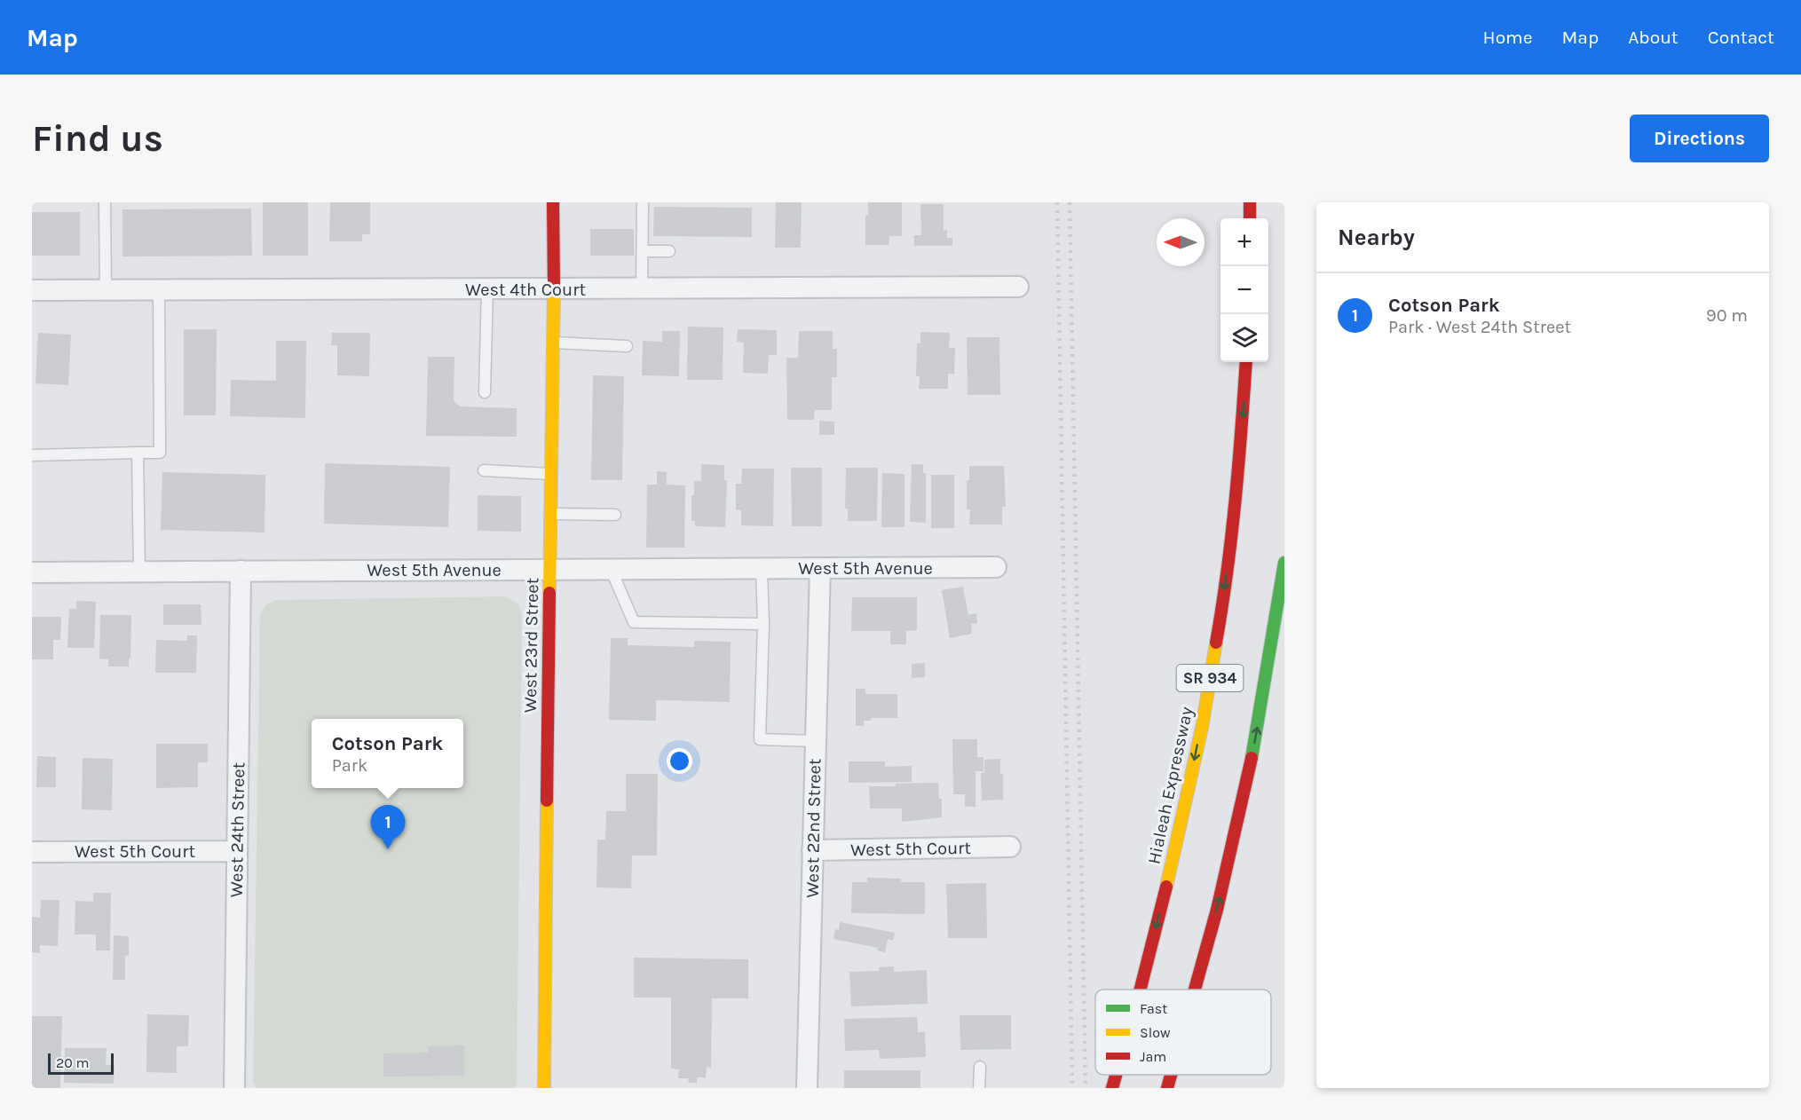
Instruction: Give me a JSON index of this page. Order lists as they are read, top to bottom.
{
  "streets": {
    "main road": ["West 23rd Street", "SR 934", "Hialeah Expressway"],
    "street": [
      "West 4th Court",
      "West 5th Avenue",
      "West 22nd Street",
      "West 24th Street",
      "West 5th Court"
    ]
  },
  "crossings": [
    ["West 4th Court", "West 23rd Street"],
    ["West 5th Avenue", "West 23rd Street"],
    ["West 5th Avenue", "West 22nd Street"],
    ["West 5th Avenue", "West 24th Street"],
    ["West 22nd Street", "West 5th Court"],
    ["West 24th Street", "West 5th Court"]
  ],
  "legend": ["Fast", "Slow", "Jam"],
  "scale_bar": "20 m",
  "north": "left",
  "page": {
    "header": "Map",
    "nav": [
      "Home",
      "Map",
      "About",
      "Contact"
    ],
    "buttons": "Directions",
    "title": "Find us",
    "heading": "Nearby",
    "map_buttons": ["+", "−"],
    "list": [
      {
        "mark": "1",
        "name": "Cotson Park",
        "note": "Park · West 24th Street",
        "value": "90 m"
      }
    ],
    "popup": ["Cotson Park", "Park"],
    "pins": "1",
    "scale": "20 m"
  }
}
